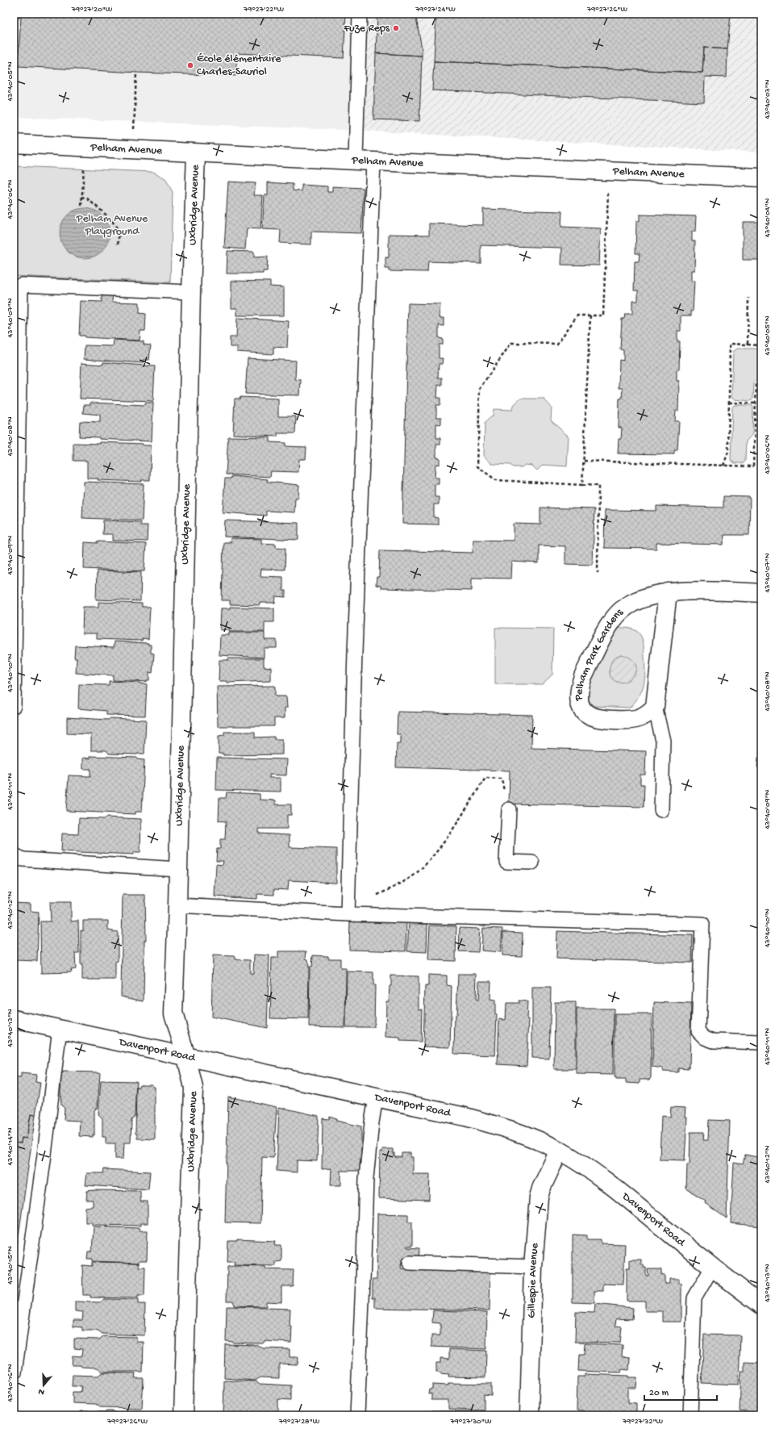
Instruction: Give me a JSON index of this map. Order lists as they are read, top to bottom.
{
  "streets": {
    "street": [
      "Pelham Avenue",
      "Uxbridge Avenue",
      "Pelham Park Gardens",
      "Davenport Road",
      "Gillespie Avenue"
    ]
  },
  "crossings": [
    ["Pelham Avenue", "Uxbridge Avenue"],
    ["Uxbridge Avenue", "Davenport Road"],
    ["Davenport Road", "Gillespie Avenue"]
  ],
  "parks": ["Pelham Avenue Playground"],
  "places": ["Fuze Reps", "École élémentaire Charles-Sauriol"],
  "scale_bar": "20 m",
  "north": "bottom",
  "coordinates": [
    "79°27'20\"W",
    "79°27'22\"W",
    "79°27'24\"W",
    "79°27'26\"W",
    "43°40'05\"N",
    "43°40'03\"N",
    "43°40'06\"N",
    "43°40'04\"N",
    "43°40'07\"N",
    "43°40'08\"N",
    "43°40'09\"N",
    "43°40'10\"N",
    "43°40'11\"N",
    "43°40'12\"N",
    "43°40'13\"N",
    "43°40'14\"N",
    "43°40'15\"N",
    "43°40'16\"N",
    "79°27'28\"W",
    "79°27'30\"W",
    "79°27'32\"W"
  ]
}
